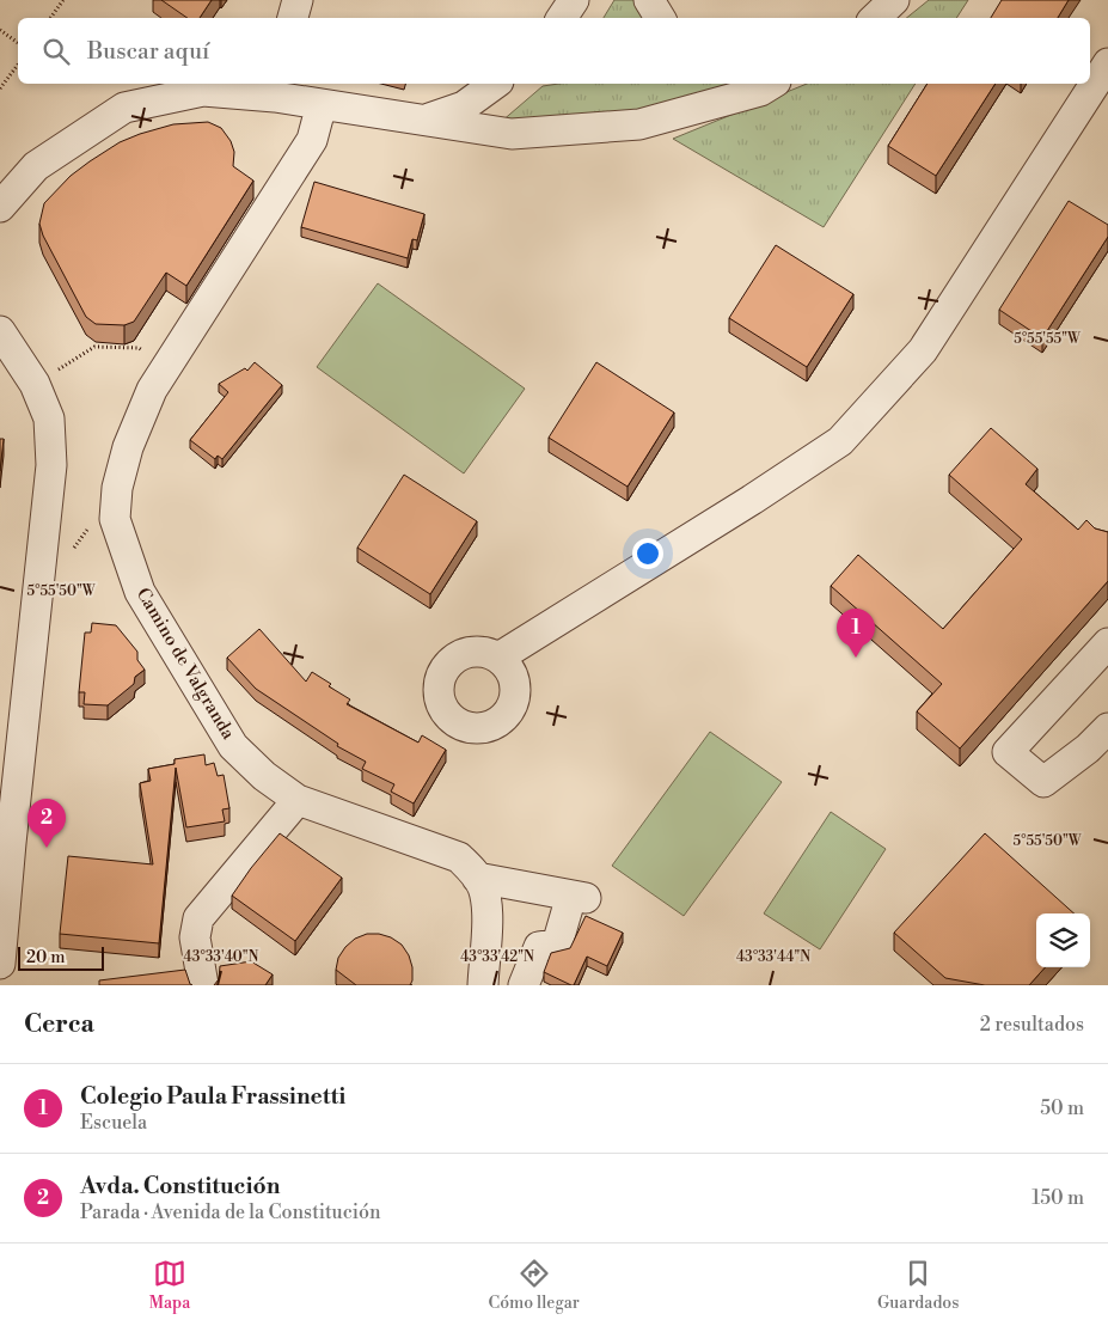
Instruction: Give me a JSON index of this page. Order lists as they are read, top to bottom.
{
  "streets": {
    "street": ["Camino de Valgranda"]
  },
  "scale_bar": "20 m",
  "page": {
    "search": "Buscar aquí",
    "pins": ["1", "2"],
    "scale": "20 m",
    "heading": ["Cerca", "2 resultados"],
    "list": [
      {
        "mark": "1",
        "name": "Colegio Paula Frassinetti",
        "note": "Escuela",
        "value": "50 m"
      },
      {
        "mark": "2",
        "name": "Avda. Constitución",
        "note": "Parada · Avenida de la Constitución",
        "value": "150 m"
      }
    ],
    "nav": ["Mapa", "Cómo llegar", "Guardados"]
  },
  "coordinates": [
    "5°55'55\"W",
    "5°55'50\"W",
    "43°33'40\"N",
    "43°33'42\"N",
    "43°33'44\"N"
  ]
}
